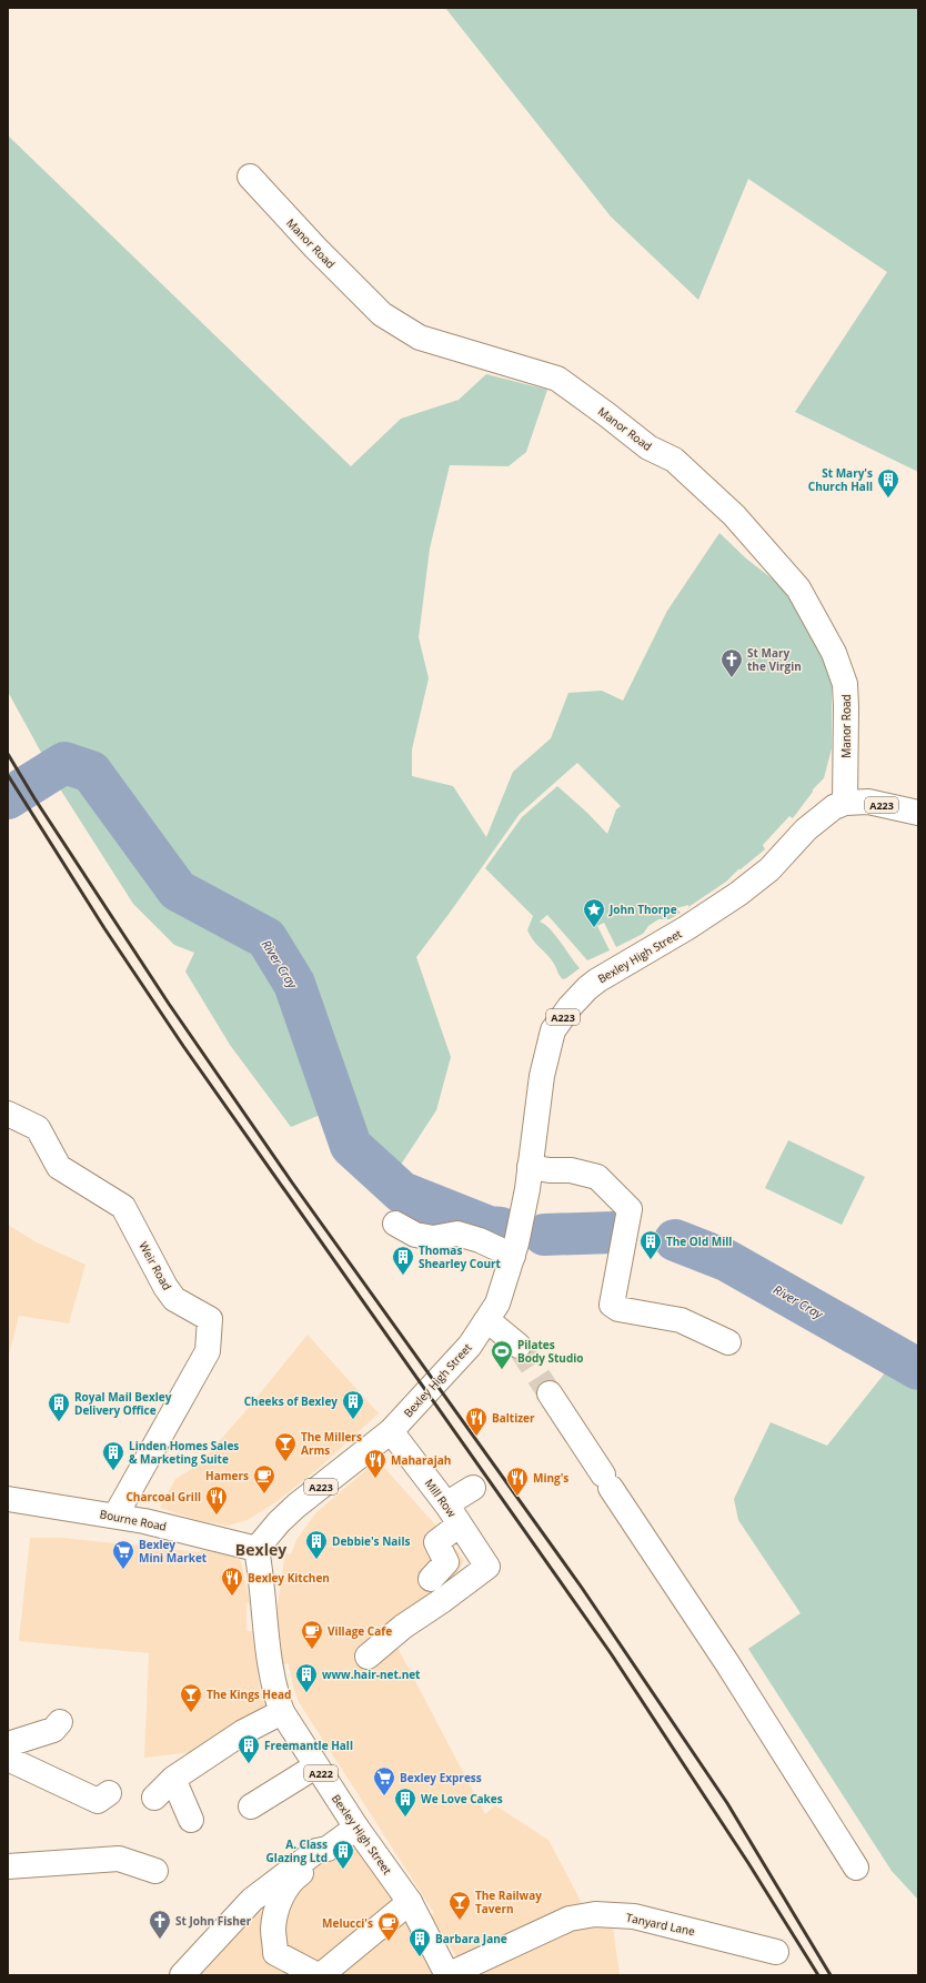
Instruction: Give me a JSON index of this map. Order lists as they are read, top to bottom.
{
  "streets": {
    "main road": [
      "Manor Road",
      "A223",
      "Bexley High Street",
      "Weir Road",
      "Mill Row",
      "Bourne Road",
      "A222",
      "Tanyard Lane"
    ]
  },
  "crossings": [
    ["Manor Road", "A223"],
    ["Manor Road", "Bexley High Street"],
    ["A223", "Bexley High Street"],
    ["Bexley High Street", "Mill Row"],
    ["Bexley High Street", "Bourne Road"],
    ["Bexley High Street", "Tanyard Lane"],
    ["Weir Road", "Bourne Road"]
  ],
  "districts": ["Bexley"],
  "water": ["River Cray"],
  "places": {
    "building": [
      "St Mary's Church Hall",
      "The Old Mill",
      "Thomas Shearley Court",
      "Cheeks of Bexley",
      "Royal Mail Bexley Delivery Office",
      "Linden Homes Sales & Marketing Suite",
      "Debbie's Nails",
      "www.hair-net.net",
      "Freemantle Hall",
      "We Love Cakes",
      "A. Class Glazing Ltd",
      "Barbara Jane"
    ],
    "church": ["St Mary the Virgin", "St John Fisher"],
    "place": ["John Thorpe"],
    "sports": ["Pilates Body Studio"],
    "restaurant": [
      "Baltizer",
      "Maharajah",
      "Ming's",
      "Charcoal Grill",
      "Bexley Kitchen"
    ],
    "bar": ["The Millers Arms", "The Kings Head", "The Railway Tavern"],
    "cafe": ["Hamers", "Village Cafe", "Melucci's"],
    "supermarket": ["Bexley Mini Market", "Bexley Express"]
  }
}
